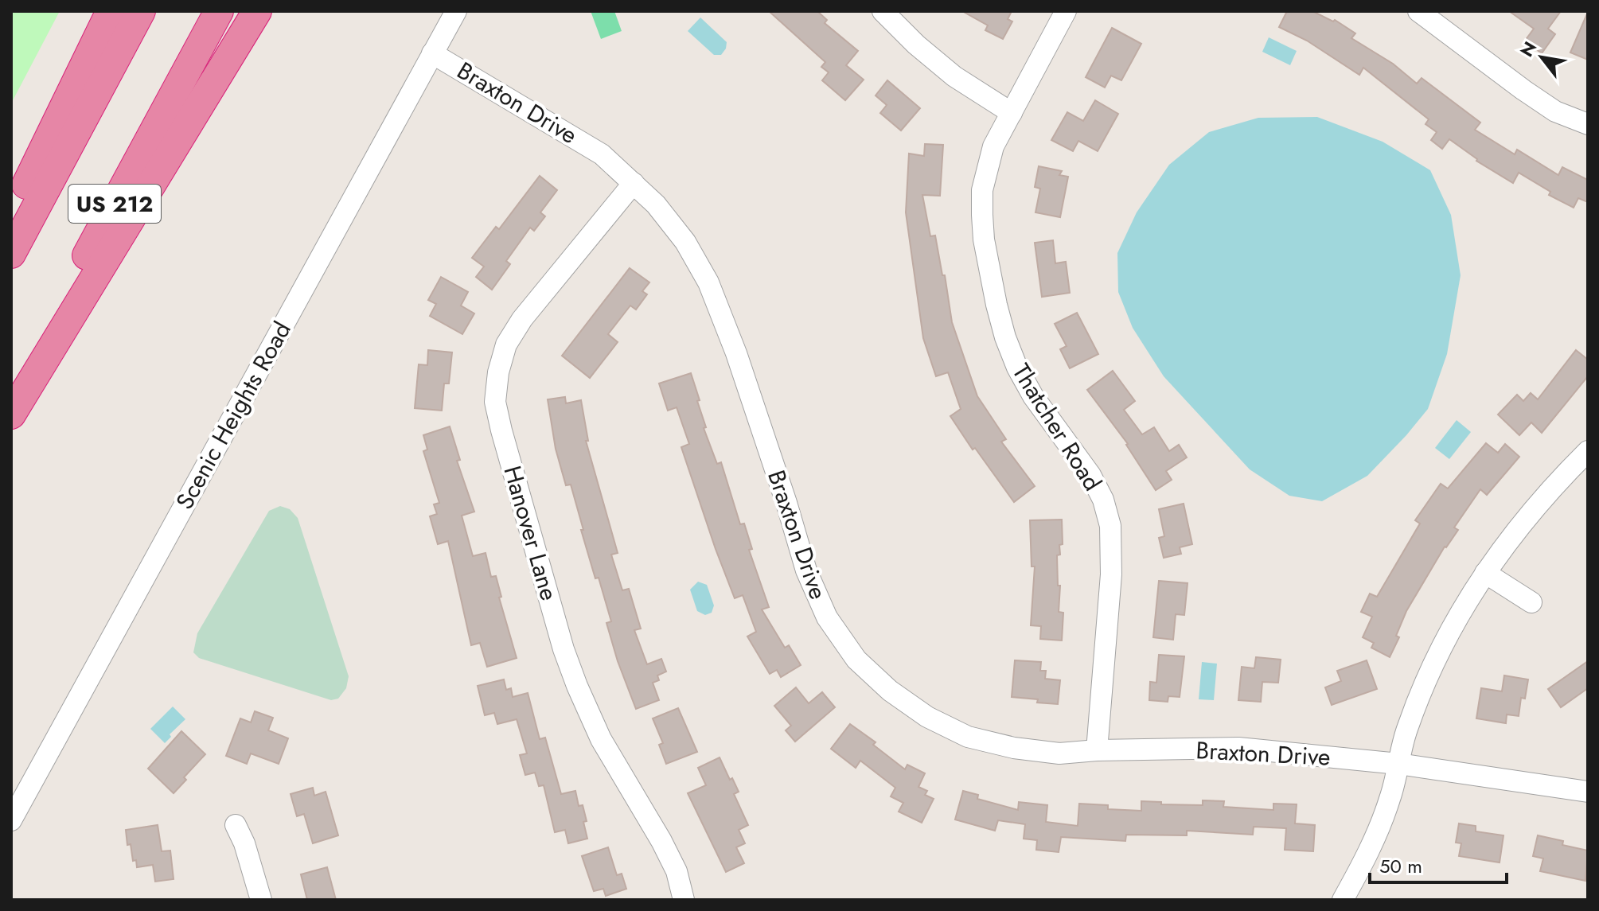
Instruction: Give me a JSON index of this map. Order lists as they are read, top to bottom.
{
  "streets": {
    "highway": ["US 212"],
    "street": [
      "Braxton Drive",
      "Scenic Heights Road",
      "Thatcher Road",
      "Hanover Lane"
    ]
  },
  "crossings": [
    ["Braxton Drive", "Scenic Heights Road"],
    ["Braxton Drive", "Thatcher Road"],
    ["Braxton Drive", "Hanover Lane"]
  ],
  "scale_bar": "50 m",
  "north": "top left"
}
